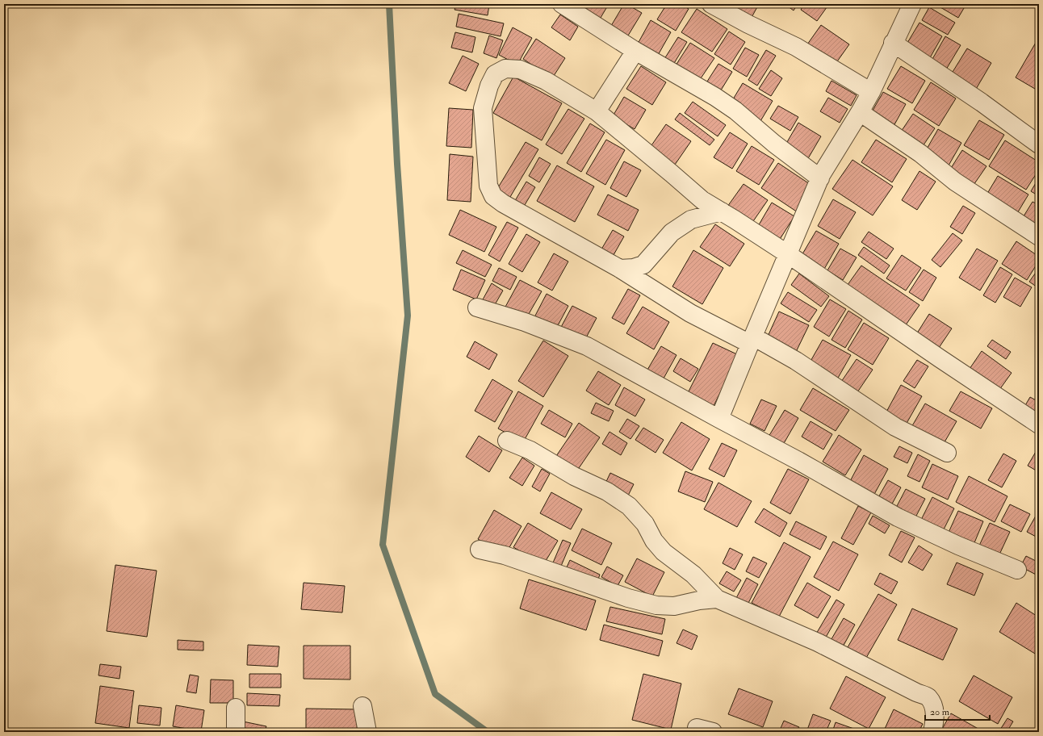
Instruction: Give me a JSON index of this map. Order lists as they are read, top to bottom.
{
  "scale_bar": "20 m"
}
